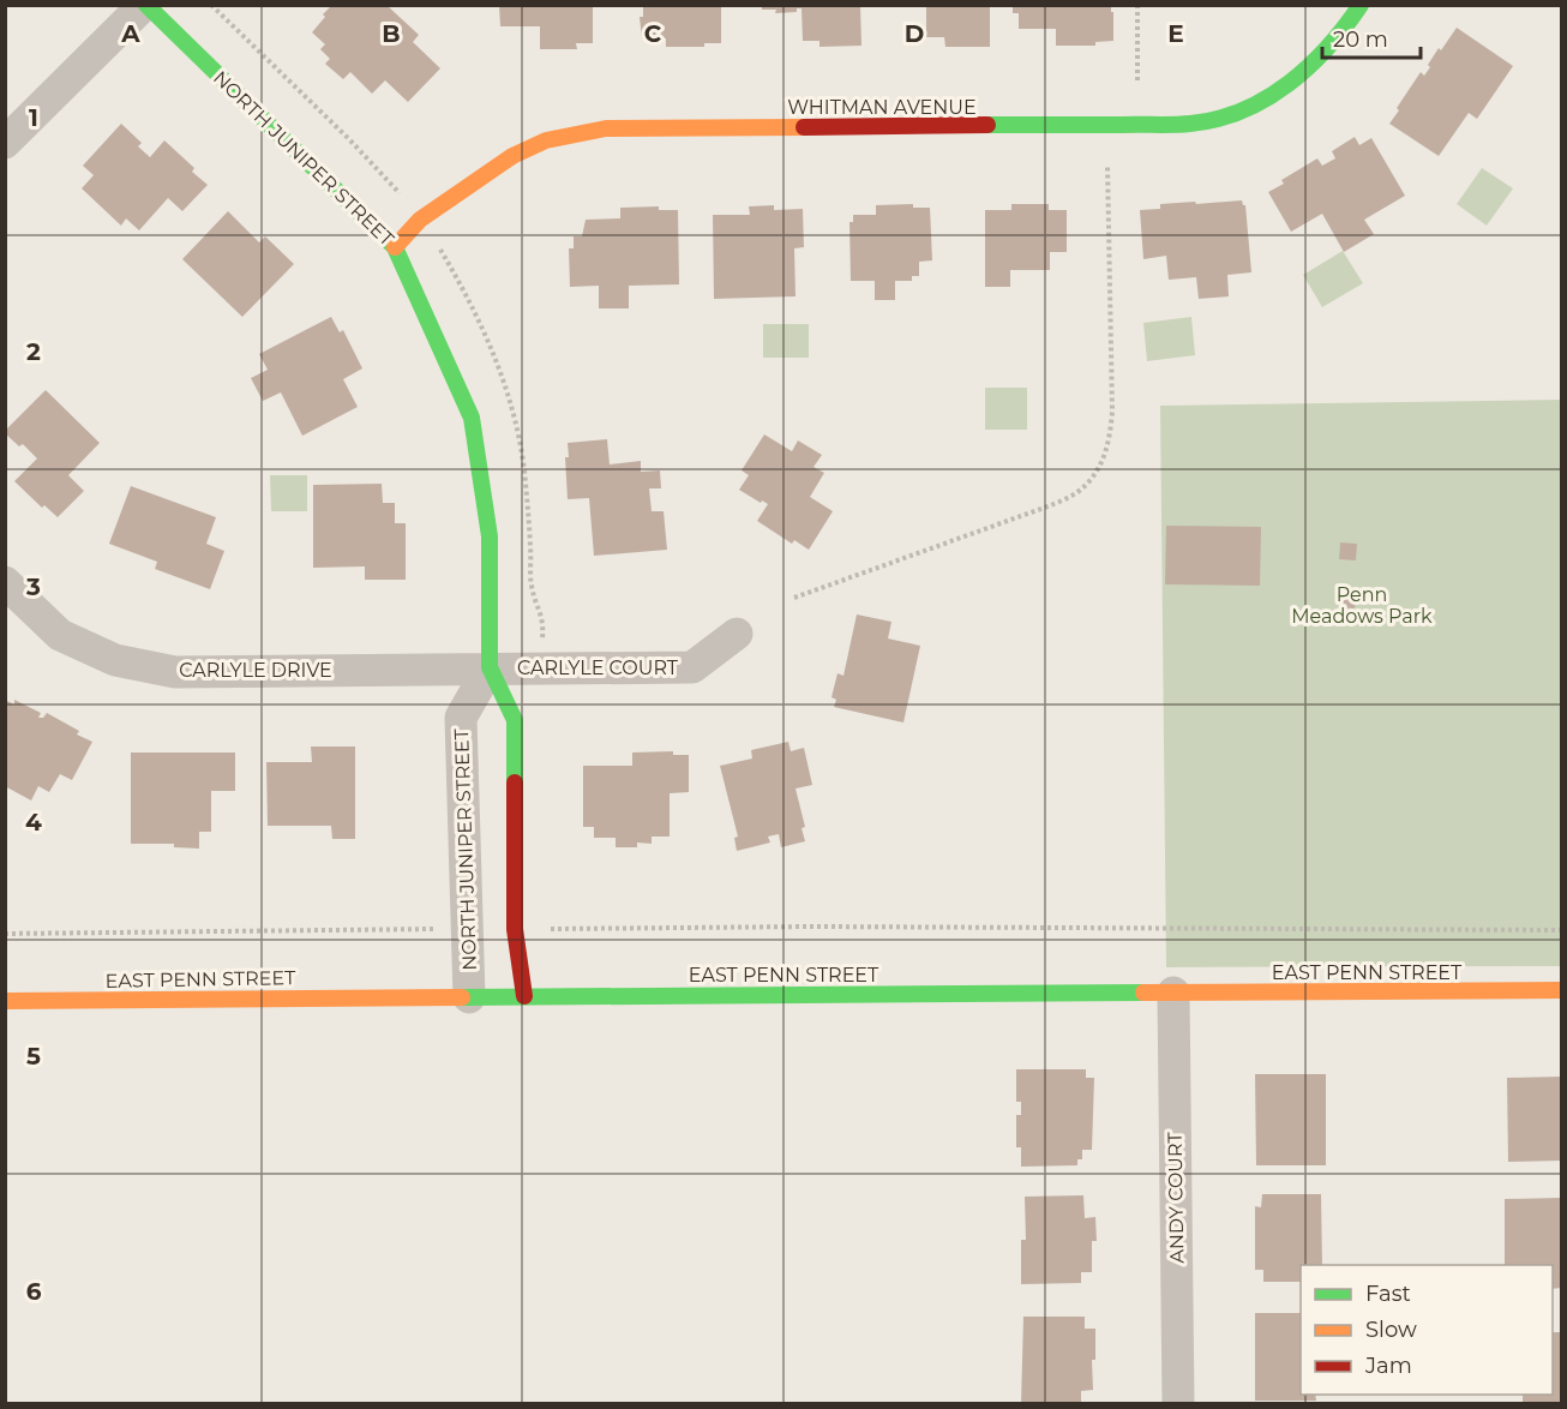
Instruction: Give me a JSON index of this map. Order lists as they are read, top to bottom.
{
  "streets": {
    "street": [
      "WHITMAN AVENUE",
      "NORTH JUNIPER STREET",
      "CARLYLE COURT",
      "CARLYLE DRIVE",
      "EAST PENN STREET",
      "ANDY COURT"
    ]
  },
  "crossings": [
    ["WHITMAN AVENUE", "NORTH JUNIPER STREET"],
    ["NORTH JUNIPER STREET", "CARLYLE COURT"],
    ["NORTH JUNIPER STREET", "CARLYLE DRIVE"],
    ["NORTH JUNIPER STREET", "EAST PENN STREET"],
    ["CARLYLE COURT", "CARLYLE DRIVE"],
    ["EAST PENN STREET", "ANDY COURT"]
  ],
  "parks": ["Penn Meadows Park"],
  "legend": ["Fast", "Slow", "Jam"],
  "scale_bar": "20 m",
  "grid": {
    "columns": [
      "A",
      "B",
      "C",
      "D",
      "E"
    ],
    "rows": [
      "1",
      "2",
      "3",
      "4",
      "5",
      "6"
    ]
  }
}
